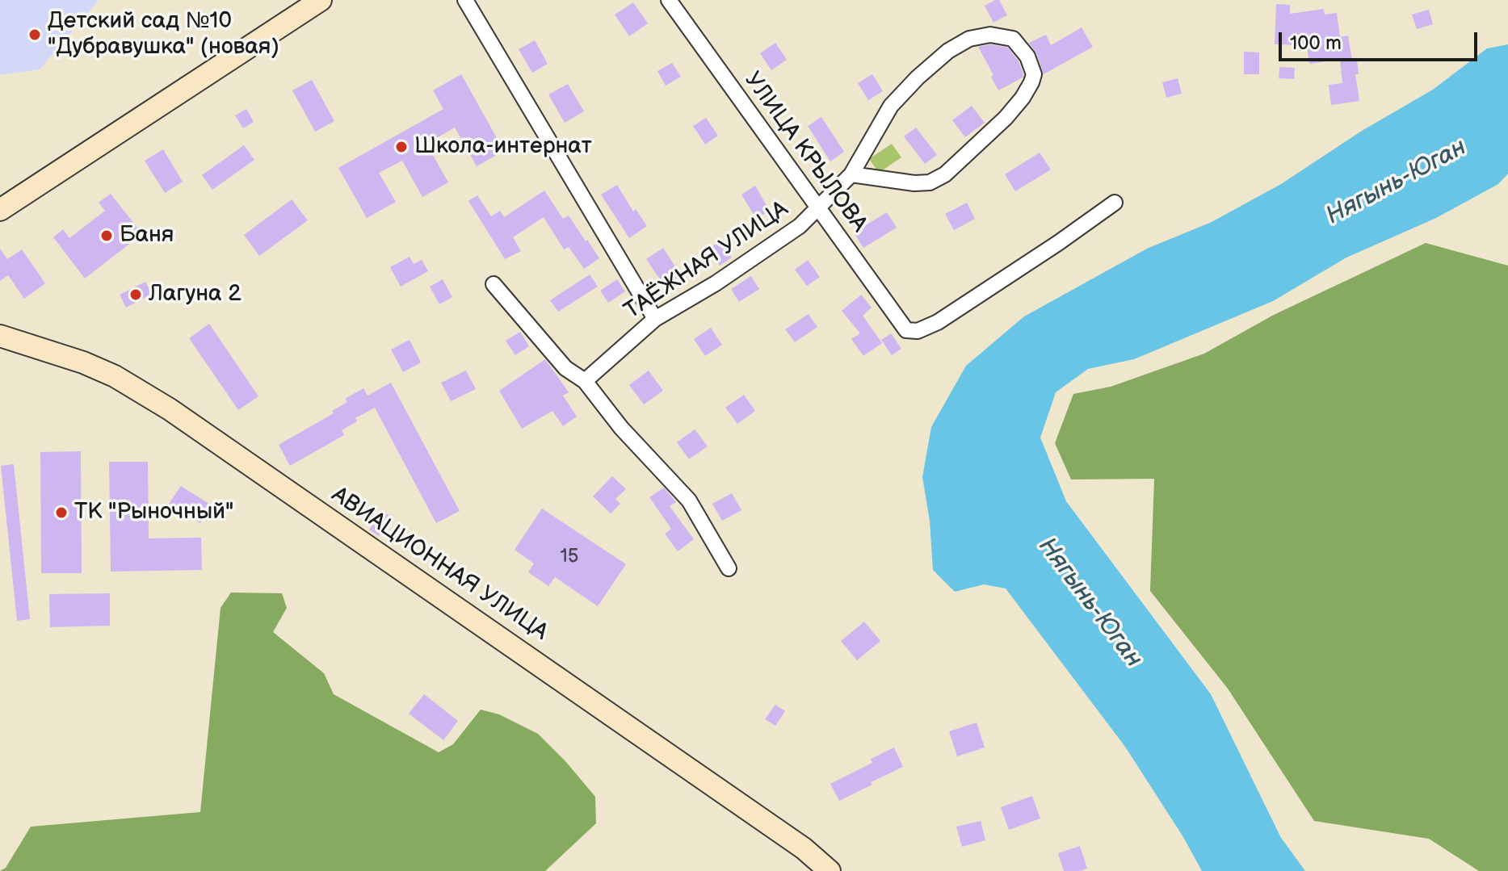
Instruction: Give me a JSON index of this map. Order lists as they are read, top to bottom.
{
  "streets": {
    "street": ["УЛИЦА КРЫЛОВА", "ТАЁЖНАЯ УЛИЦА", "АВИАЦИОННАЯ УЛИЦА"]
  },
  "crossings": [
    ["УЛИЦА КРЫЛОВА", "ТАЁЖНАЯ УЛИЦА"]
  ],
  "water": ["Нягынь-Юган"],
  "places": [
    "Детский сад №10 \"Дубравушка\" (новая)",
    "Школа-интернат",
    "Баня",
    "Лагуна 2",
    "ТК \"Рыночный\""
  ],
  "house_numbers": ["15"],
  "scale_bar": "100 m"
}
